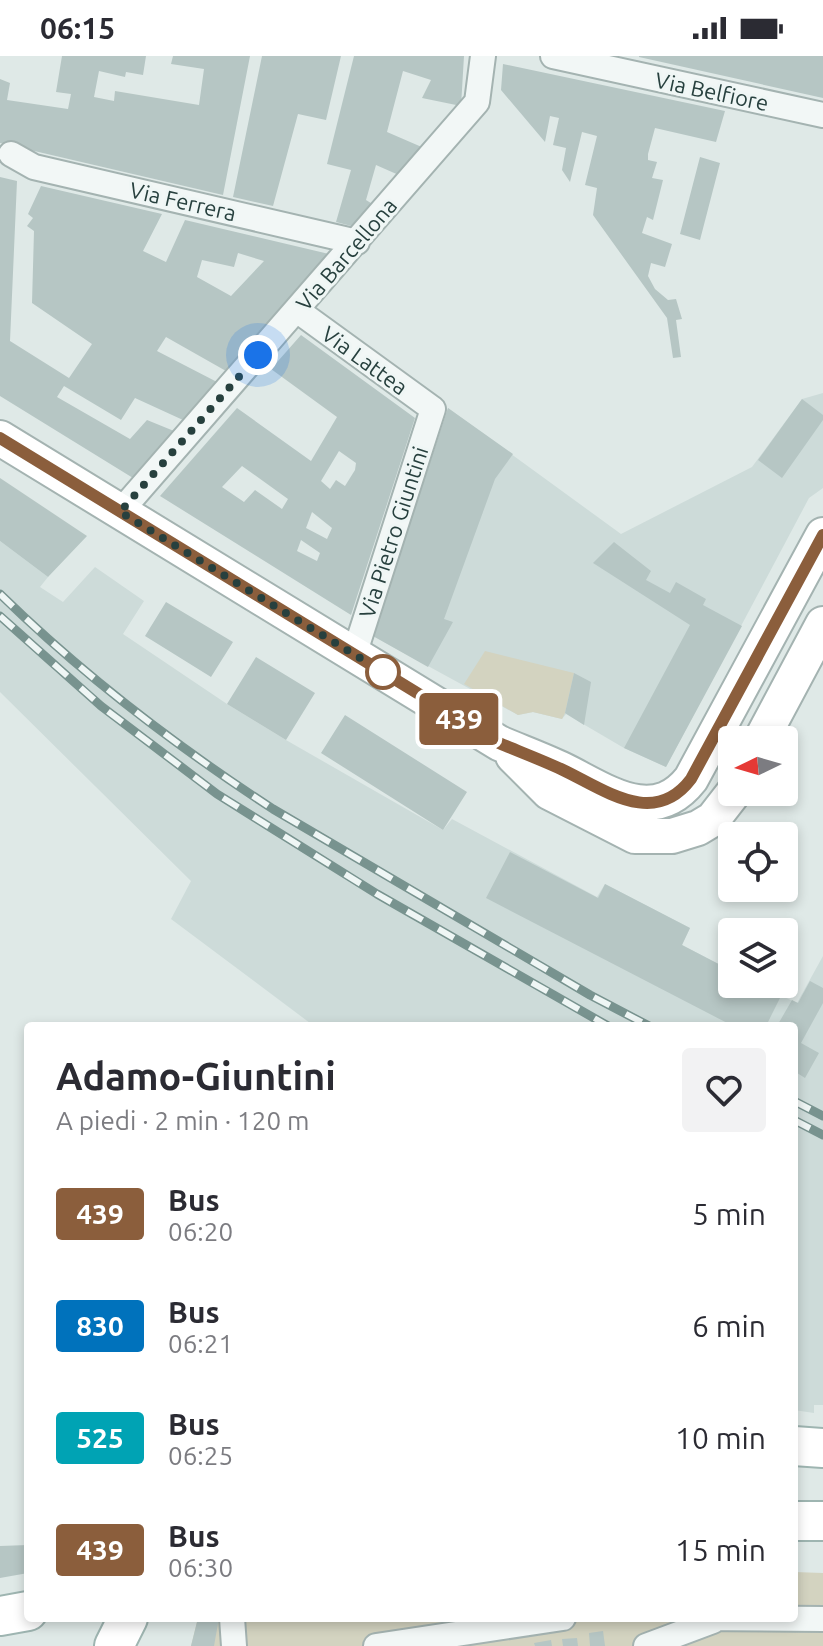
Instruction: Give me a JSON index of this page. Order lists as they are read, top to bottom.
{
  "streets": {
    "street": [
      "Via Belfiore",
      "Via Ferrera",
      "Via Barcellona",
      "Via Lattea",
      "Via Pietro Giuntini"
    ]
  },
  "crossings": [
    ["Via Ferrera", "Via Barcellona"],
    ["Via Barcellona", "Via Lattea"],
    ["Via Lattea", "Via Pietro Giuntini"]
  ],
  "lines": ["bus line 439"],
  "north": "left",
  "page": {
    "status": "06:15",
    "on_map": "439",
    "heading": ["Adamo-Giuntini", "A piedi · 2 min · 120 m"],
    "list": [
      {
        "mark": "439",
        "name": "Bus",
        "note": "06:20",
        "value": "5 min"
      },
      {
        "mark": "830",
        "name": "Bus",
        "note": "06:21",
        "value": "6 min"
      },
      {
        "mark": "525",
        "name": "Bus",
        "note": "06:25",
        "value": "10 min"
      },
      {
        "mark": "439",
        "name": "Bus",
        "note": "06:30",
        "value": "15 min"
      }
    ]
  }
}
